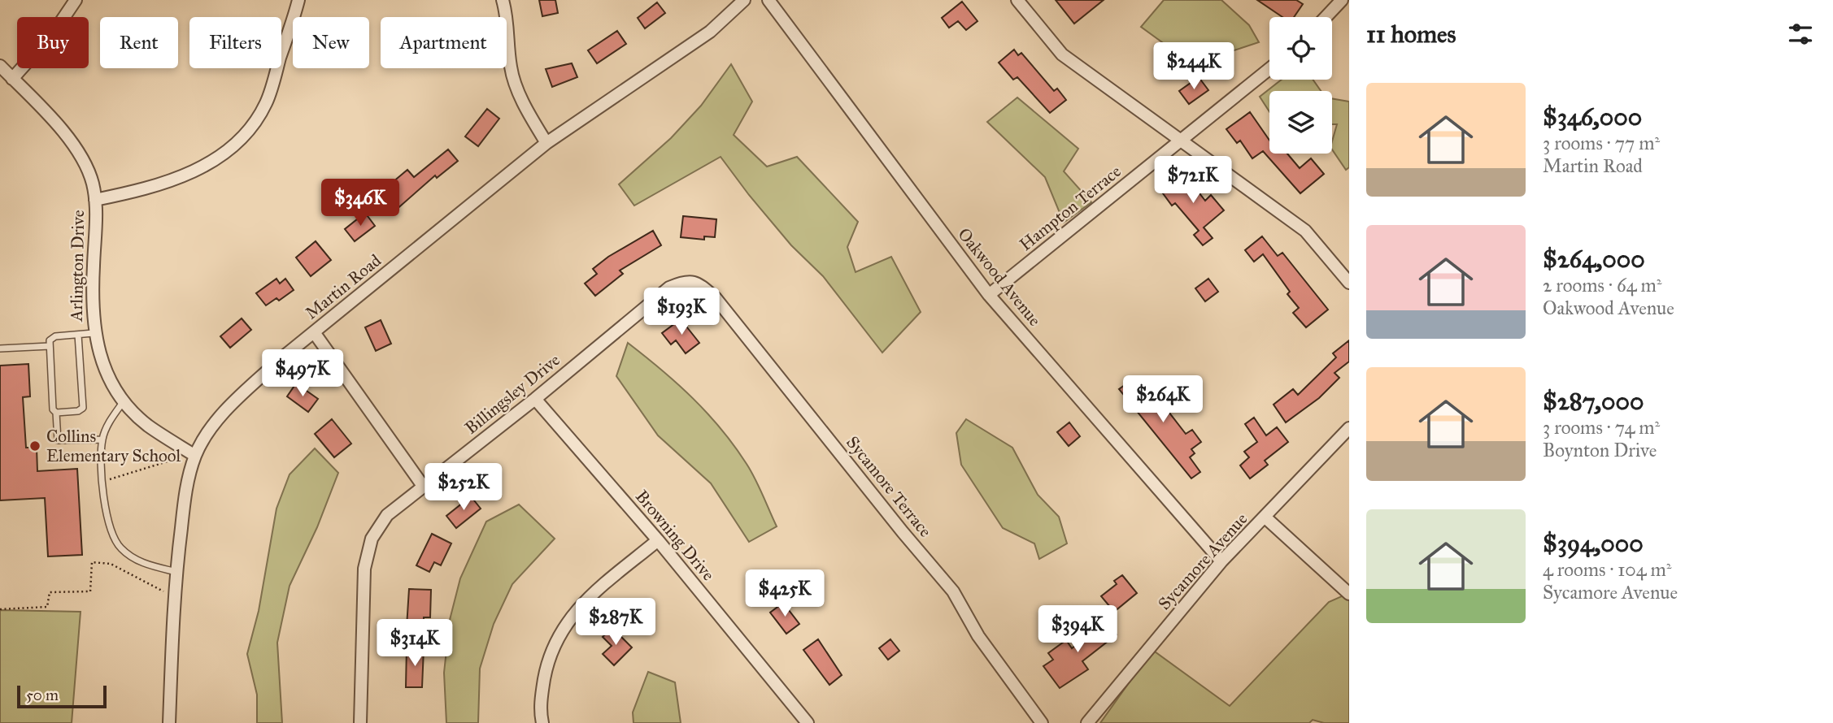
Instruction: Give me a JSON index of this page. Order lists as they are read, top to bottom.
{
  "streets": {
    "street": [
      "Hampton Terrace",
      "Arlington Drive",
      "Oakwood Avenue",
      "Martin Road",
      "Billingsley Drive",
      "Sycamore Terrace",
      "Browning Drive",
      "Sycamore Avenue"
    ]
  },
  "crossings": [
    ["Hampton Terrace", "Oakwood Avenue"],
    ["Arlington Drive", "Martin Road"],
    ["Oakwood Avenue", "Sycamore Avenue"],
    ["Billingsley Drive", "Sycamore Terrace"],
    ["Billingsley Drive", "Browning Drive"]
  ],
  "places": ["Collins Elementary School"],
  "scale_bar": "50 m",
  "page": {
    "heading": "11 homes",
    "chip": [
      "Buy",
      "Rent",
      "Filters",
      "New",
      "Apartment"
    ],
    "price": [
      "$244K",
      "$721K",
      "$346K",
      "$193K",
      "$497K",
      "$264K",
      "$252K",
      "$425K",
      "$287K",
      "$394K",
      "$314K"
    ],
    "list": [
      {
        "name": "$346,000",
        "note": "3 rooms · 77 m² · Martin Road"
      },
      {
        "name": "$264,000",
        "note": "2 rooms · 64 m² · Oakwood Avenue"
      },
      {
        "name": "$287,000",
        "note": "3 rooms · 74 m² · Boynton Drive"
      },
      {
        "name": "$394,000",
        "note": "4 rooms · 104 m² · Sycamore Avenue"
      }
    ],
    "scale": "50 m"
  }
}
